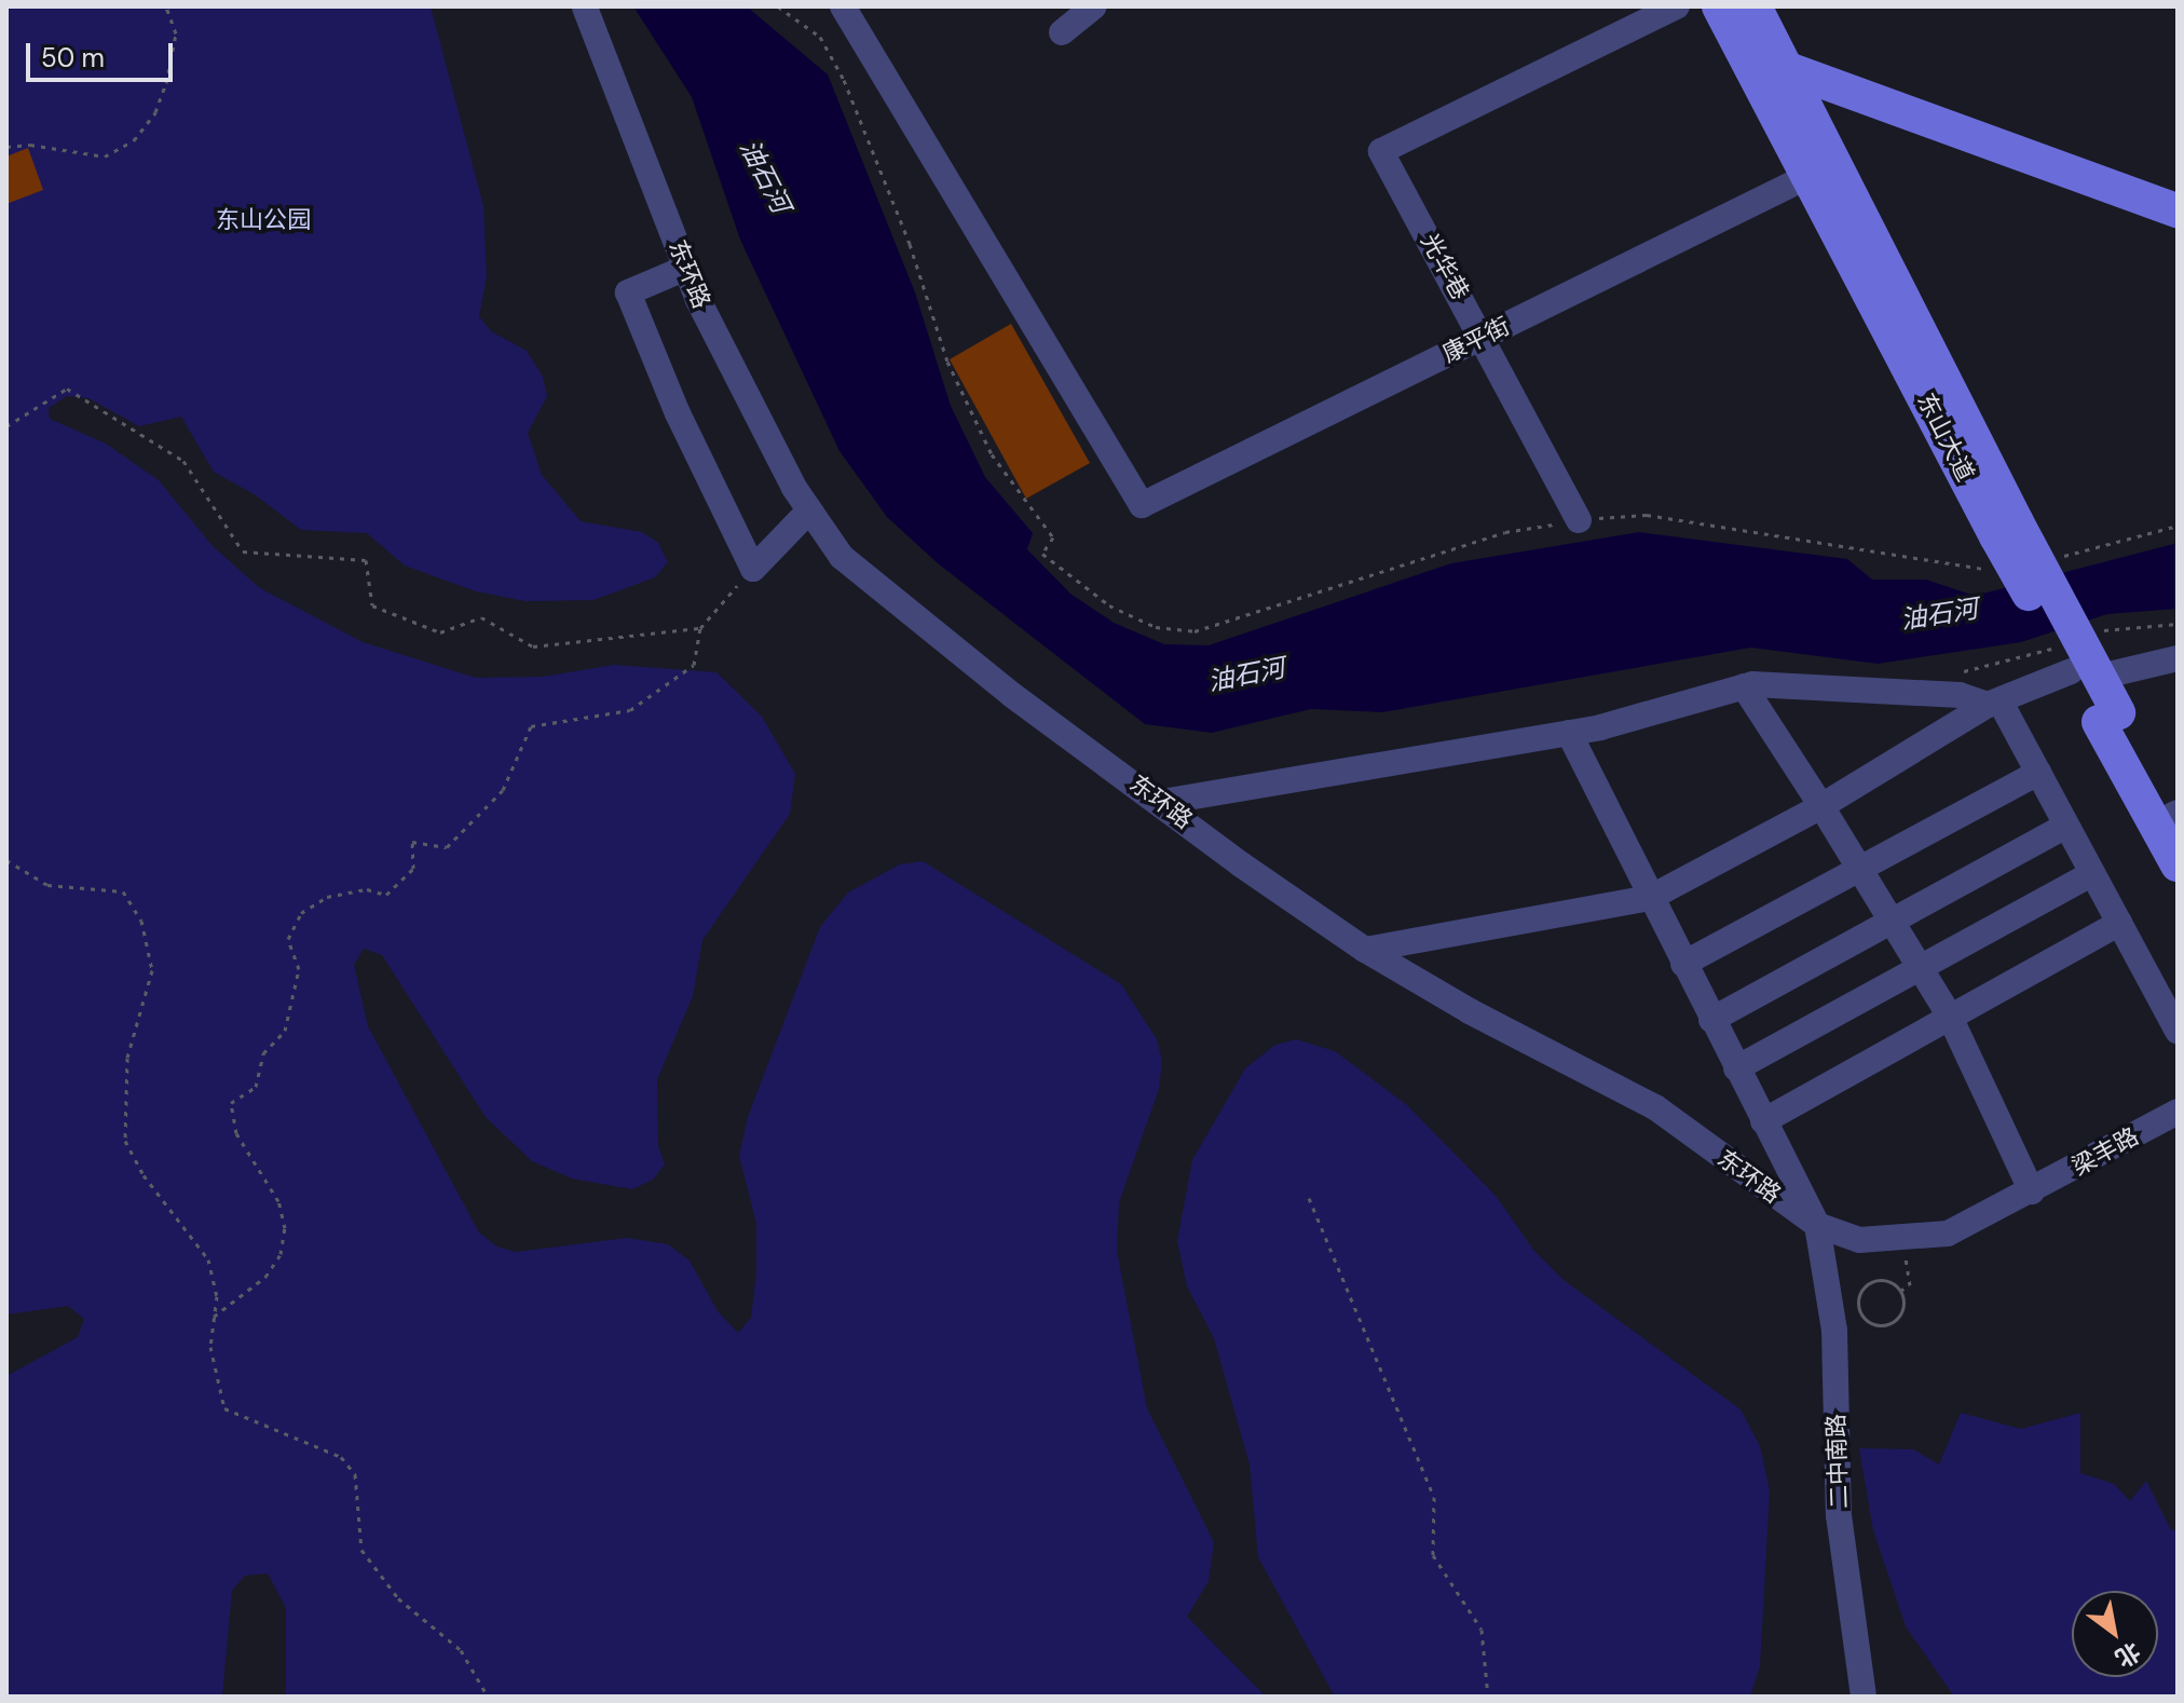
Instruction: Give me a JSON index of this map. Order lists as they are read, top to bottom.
{
  "streets": {
    "main road": ["东山大道"],
    "street": [
      "光华巷",
      "东环路",
      "康平街",
      "梁丰路",
      "二中南路"
    ]
  },
  "crossings": [
    ["光华巷", "康平街"],
    ["东环路", "梁丰路"],
    ["东环路", "二中南路"],
    ["康平街", "东山大道"]
  ],
  "water": ["油石河"],
  "parks": ["东山公园"],
  "scale_bar": "50 m",
  "north": "bottom right"
}
